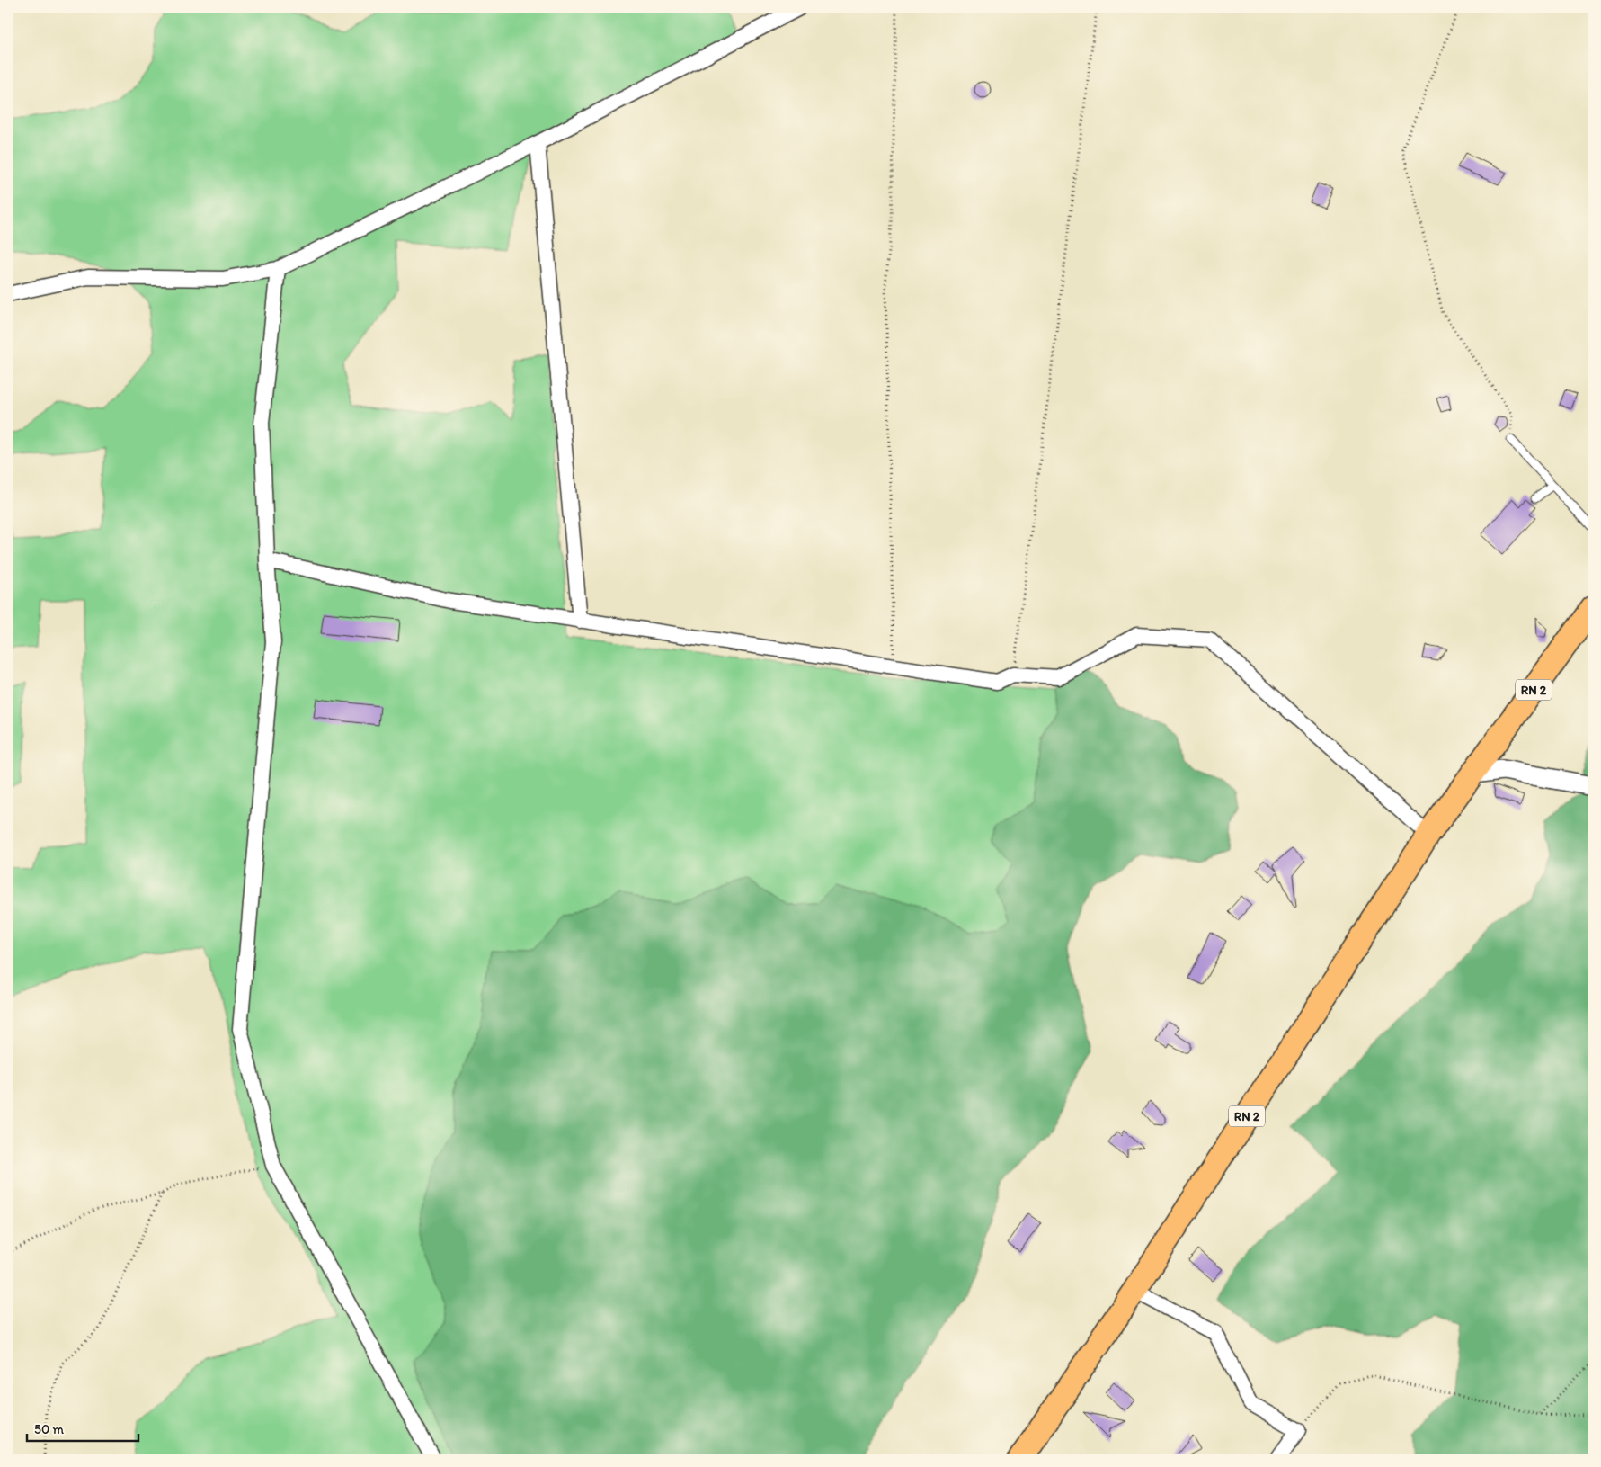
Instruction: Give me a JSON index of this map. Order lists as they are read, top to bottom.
{
  "streets": {
    "main road": ["RN 2"]
  },
  "scale_bar": "50 m"
}
